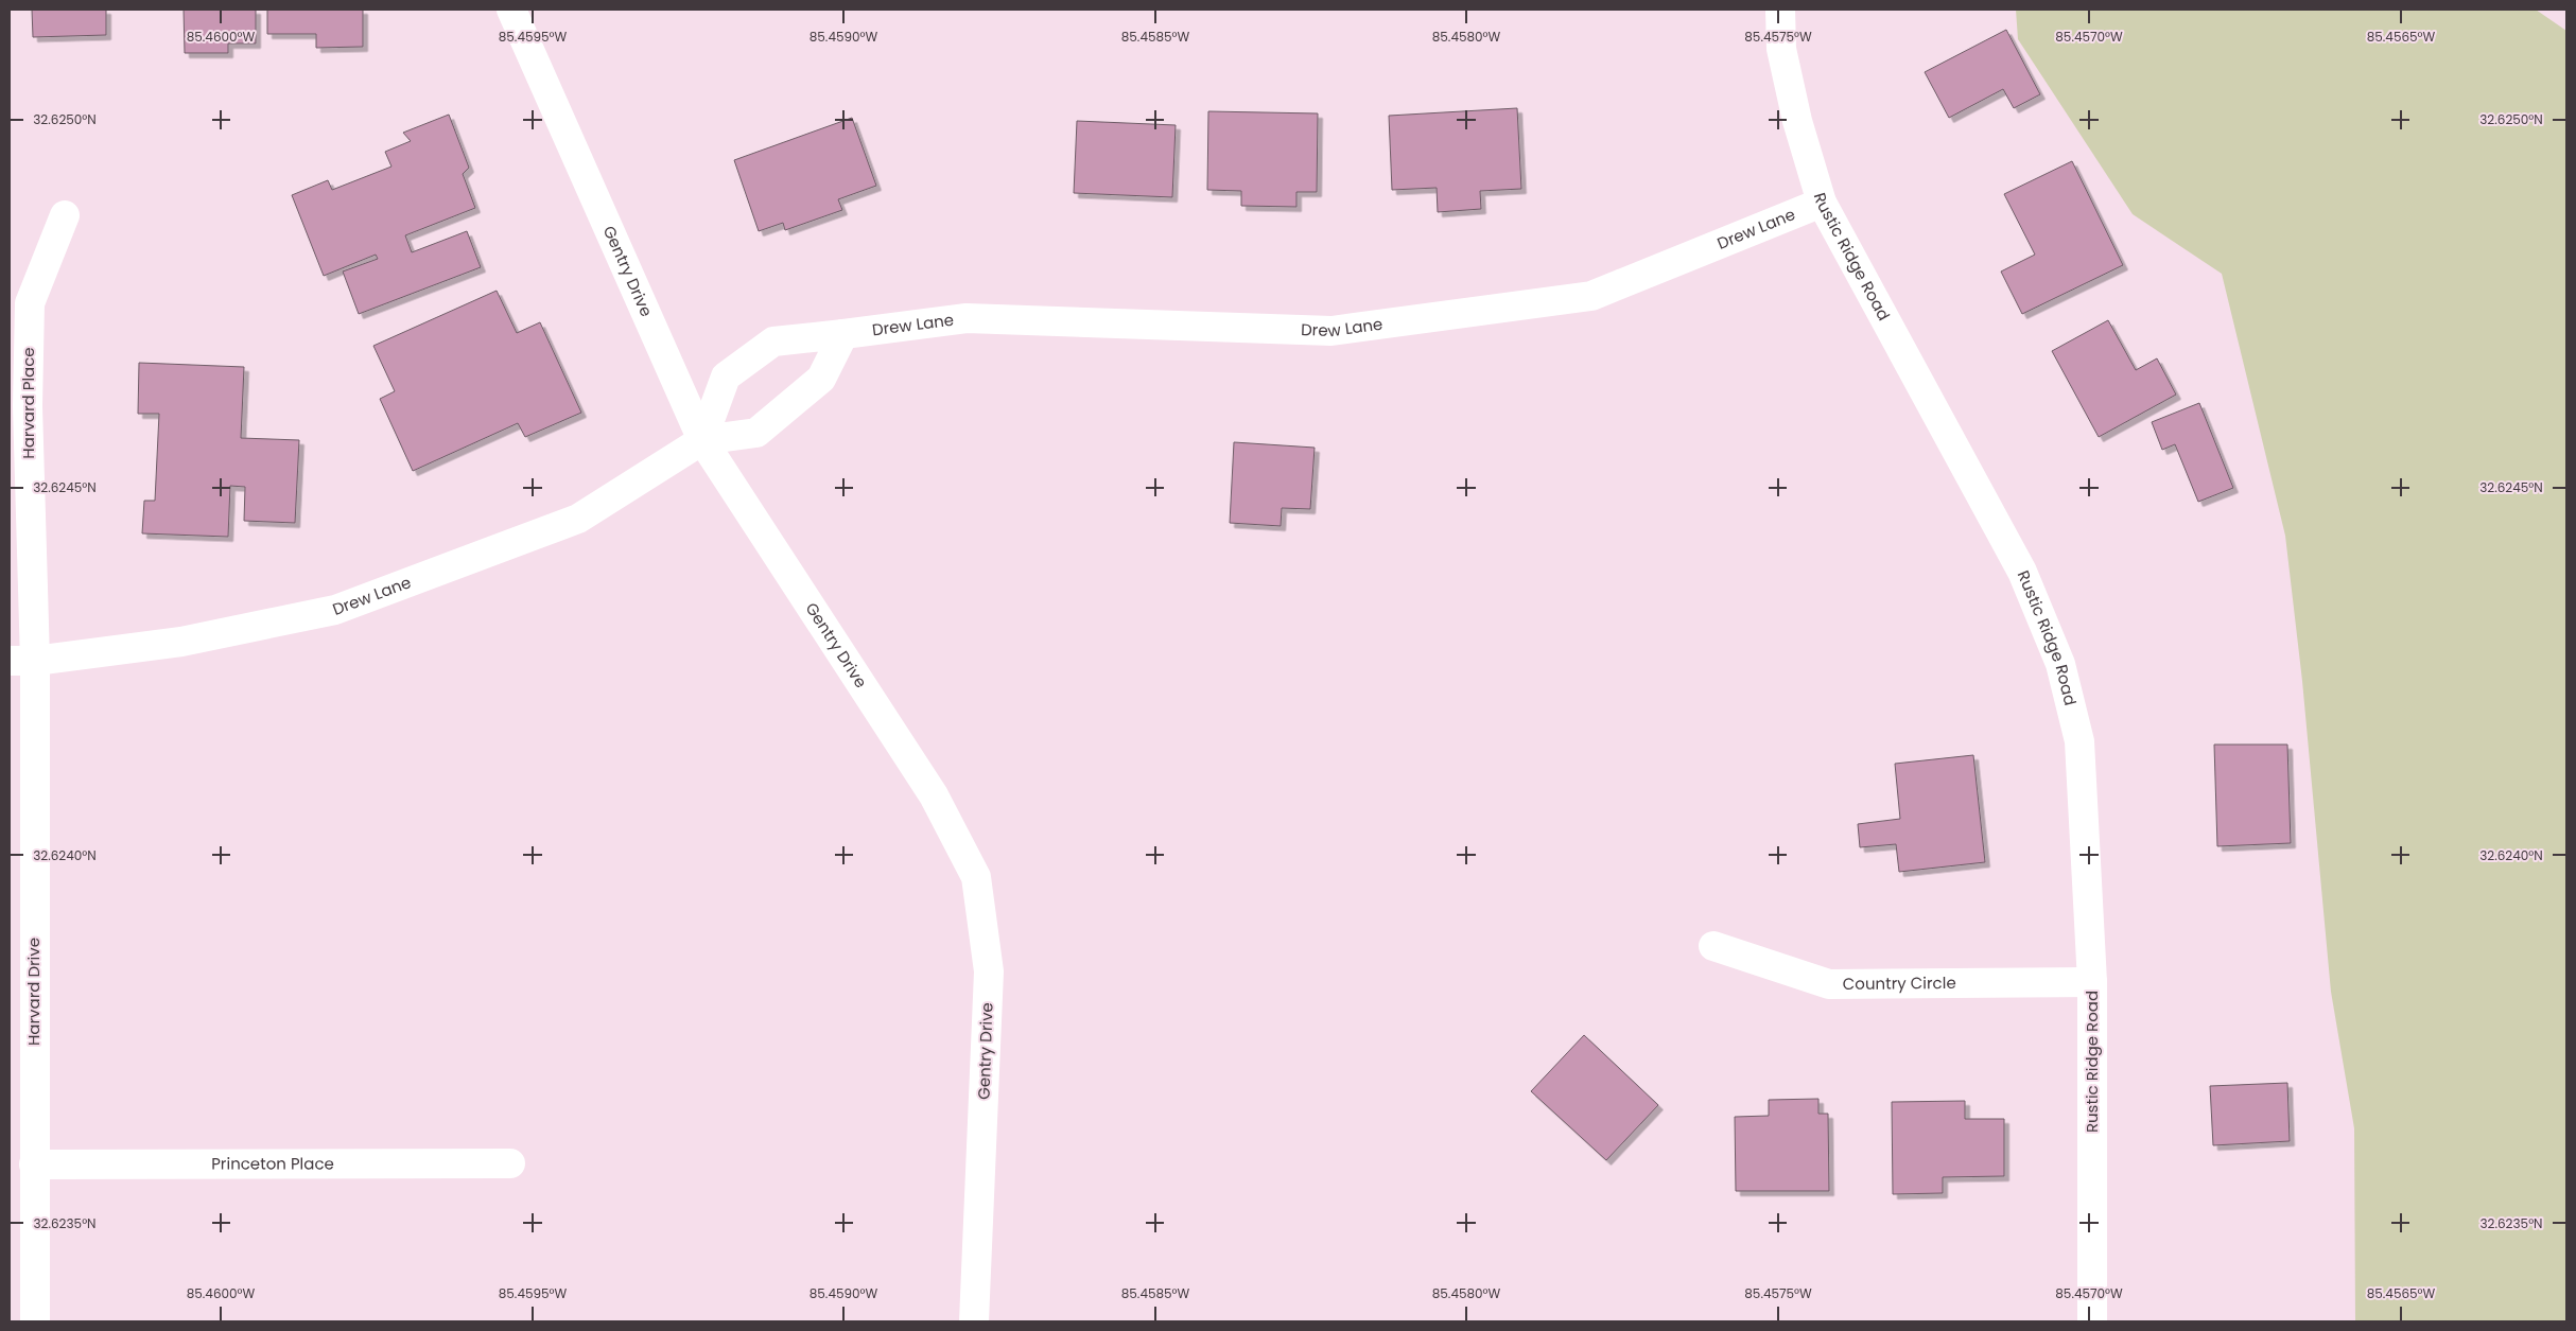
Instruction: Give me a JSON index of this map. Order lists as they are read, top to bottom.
{
  "streets": {
    "street": [
      "Drew Lane",
      "Rustic Ridge Road",
      "Gentry Drive",
      "Harvard Place",
      "Country Circle",
      "Harvard Drive",
      "Princeton Place"
    ]
  },
  "crossings": [
    ["Drew Lane", "Rustic Ridge Road"],
    ["Drew Lane", "Gentry Drive"],
    ["Drew Lane", "Harvard Place"],
    ["Drew Lane", "Harvard Drive"],
    ["Rustic Ridge Road", "Country Circle"],
    ["Harvard Place", "Harvard Drive"],
    ["Harvard Drive", "Princeton Place"]
  ],
  "coordinates": [
    "85.4600°W",
    "85.4595°W",
    "85.4590°W",
    "85.4585°W",
    "85.4580°W",
    "85.4575°W",
    "85.4570°W",
    "85.4565°W",
    "32.6250°N",
    "32.6245°N",
    "32.6240°N",
    "32.6235°N"
  ]
}
